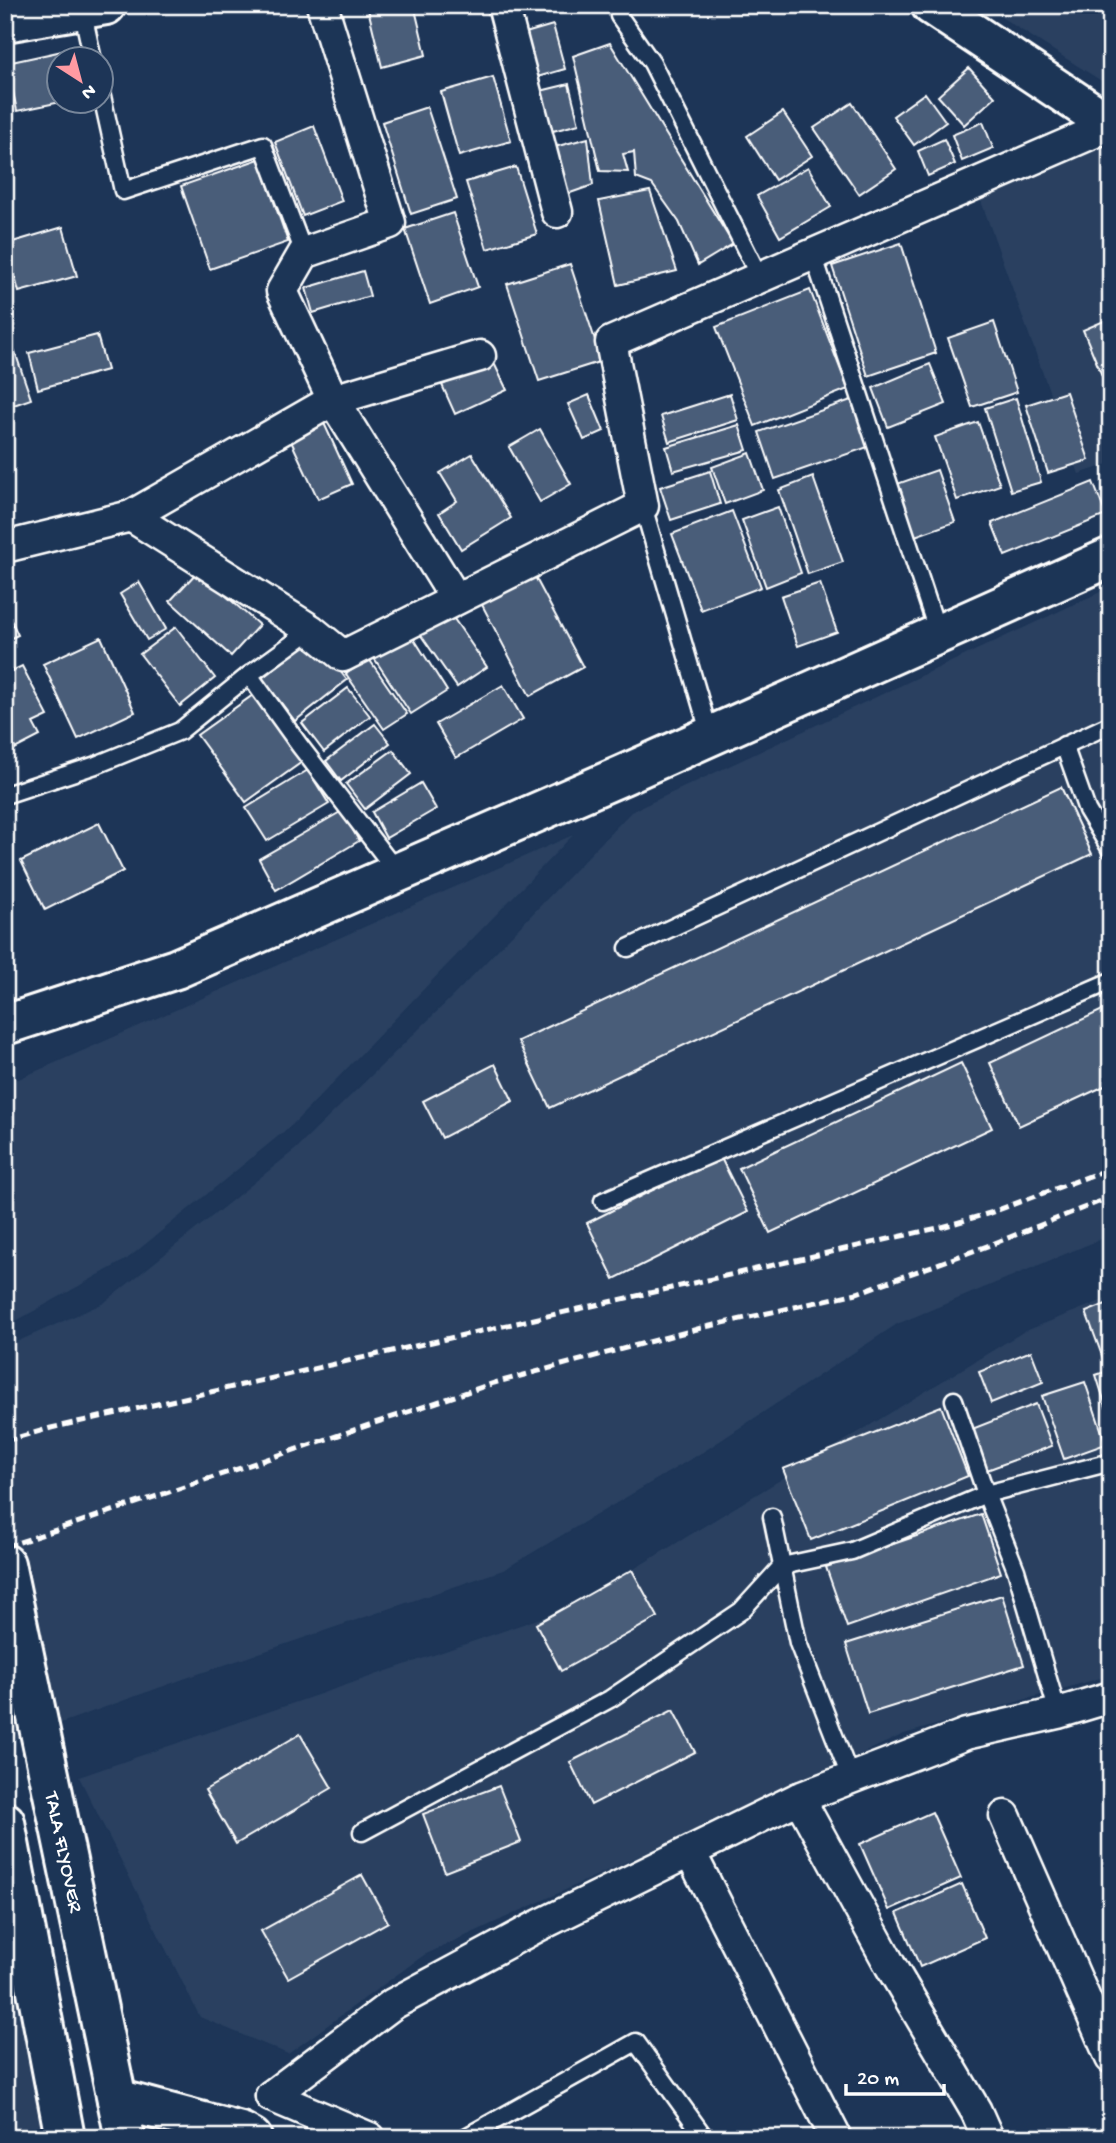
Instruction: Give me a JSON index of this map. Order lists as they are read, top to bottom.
{
  "streets": {
    "street": ["TALA FLYOVER"]
  },
  "scale_bar": "20 m",
  "north": "bottom right"
}
